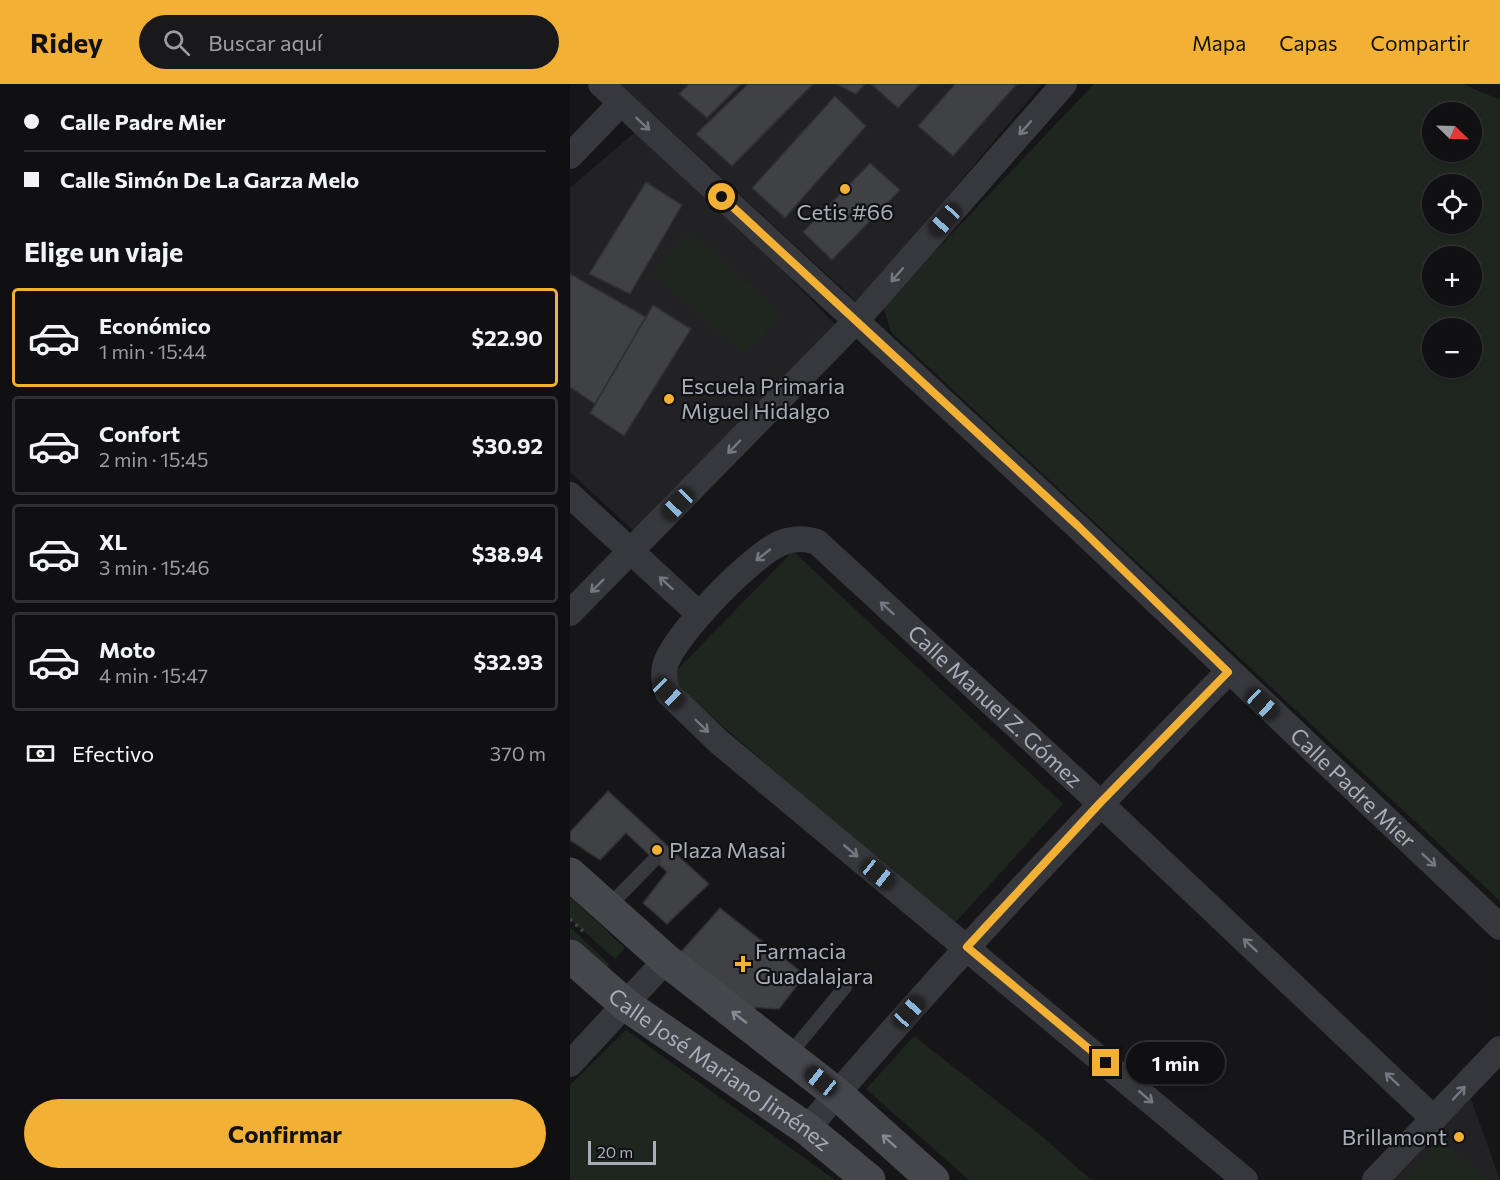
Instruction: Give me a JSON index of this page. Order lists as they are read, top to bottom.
{
  "streets": {
    "street": ["Calle Manuel Z. Gómez", "Calle Padre Mier", "Calle José Mariano Jiménez"]
  },
  "one_way": ["Calle Padre Mier"],
  "places": {
    "other": [
      "Cetis #66",
      "Escuela Primaria Miguel Hidalgo",
      "Plaza Masai",
      "Brillamont"
    ],
    "health": ["Farmacia Guadalajara"]
  },
  "scale_bar": "20 m",
  "north": "bottom right",
  "page": {
    "header": "Ridey",
    "search": "Buscar aquí",
    "nav": ["Mapa", "Capas", "Compartir"],
    "banner": ["Calle Padre Mier", "Calle Simón De La Garza Melo"],
    "map_buttons": ["+", "−"],
    "heading": "Elige un viaje",
    "list": [
      {
        "name": "Económico",
        "note": "1 min · 15:44",
        "value": "$22.90"
      },
      {
        "name": "Confort",
        "note": "2 min · 15:45",
        "value": "$30.92"
      },
      {
        "name": "XL",
        "note": "3 min · 15:46",
        "value": "$38.94"
      },
      {
        "name": "Moto",
        "note": "4 min · 15:47",
        "value": "$32.93"
      }
    ],
    "pay": ["Efectivo", "370 m"],
    "bubble": "1 min",
    "buttons": "Confirmar",
    "scale": "20 m"
  }
}
